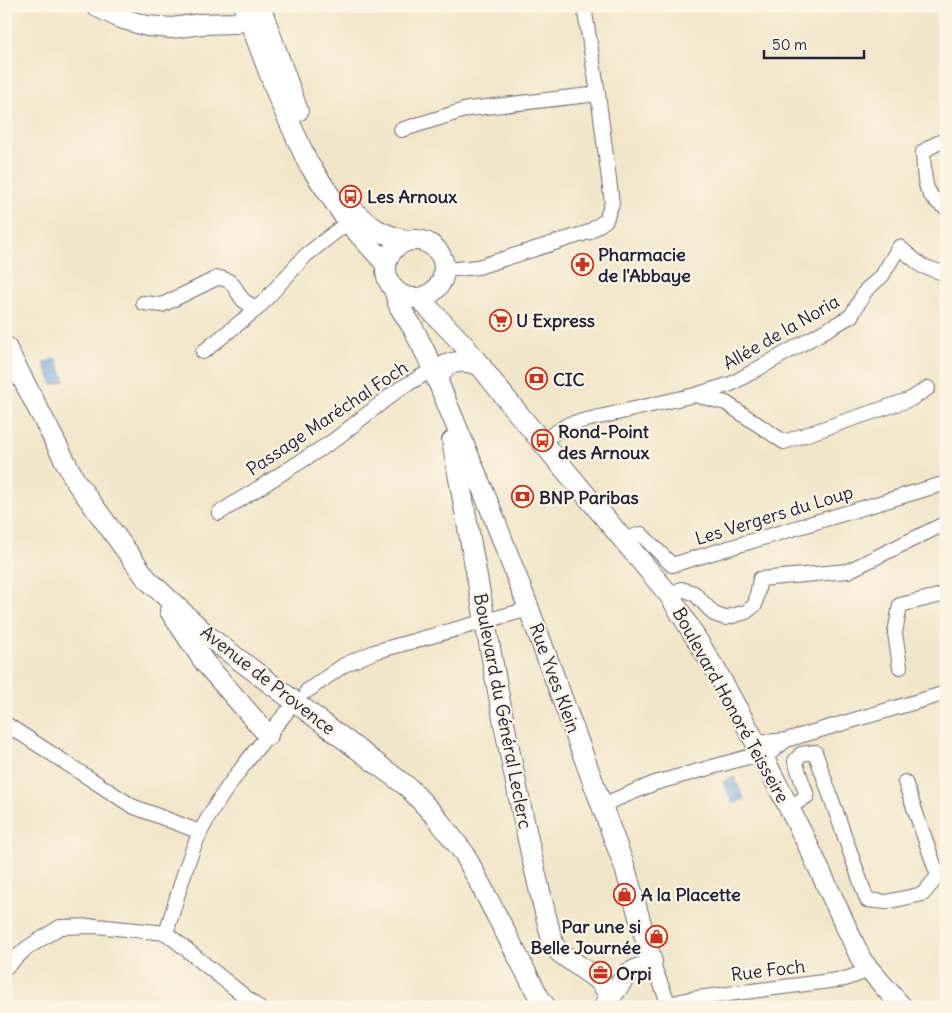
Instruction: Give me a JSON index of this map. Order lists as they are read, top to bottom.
{
  "streets": {
    "main road": [
      "Rue Yves Klein",
      "Avenue de Provence",
      "Boulevard Honoré Teisseire",
      "Boulevard du Général Leclerc"
    ],
    "street": [
      "Allée de la Noria",
      "Passage Maréchal Foch",
      "Les Vergers du Loup",
      "Rue Foch"
    ]
  },
  "crossings": [
    ["Allée de la Noria", "Boulevard Honoré Teisseire"],
    ["Passage Maréchal Foch", "Boulevard du Général Leclerc"],
    ["Les Vergers du Loup", "Boulevard Honoré Teisseire"],
    ["Rue Yves Klein", "Boulevard du Général Leclerc"],
    ["Boulevard Honoré Teisseire", "Boulevard du Général Leclerc"],
    ["Boulevard Honoré Teisseire", "Rue Foch"]
  ],
  "places": {
    "bus stop": ["Les Arnoux", "Rond-Point des Arnoux"],
    "pharmacy": ["Pharmacie de l'Abbaye"],
    "supermarket": ["U Express"],
    "bank": ["CIC", "BNP Paribas"],
    "shop": ["A la Placette", "Par une si Belle Journée"],
    "office": ["Orpi"]
  },
  "scale_bar": "50 m"
}
